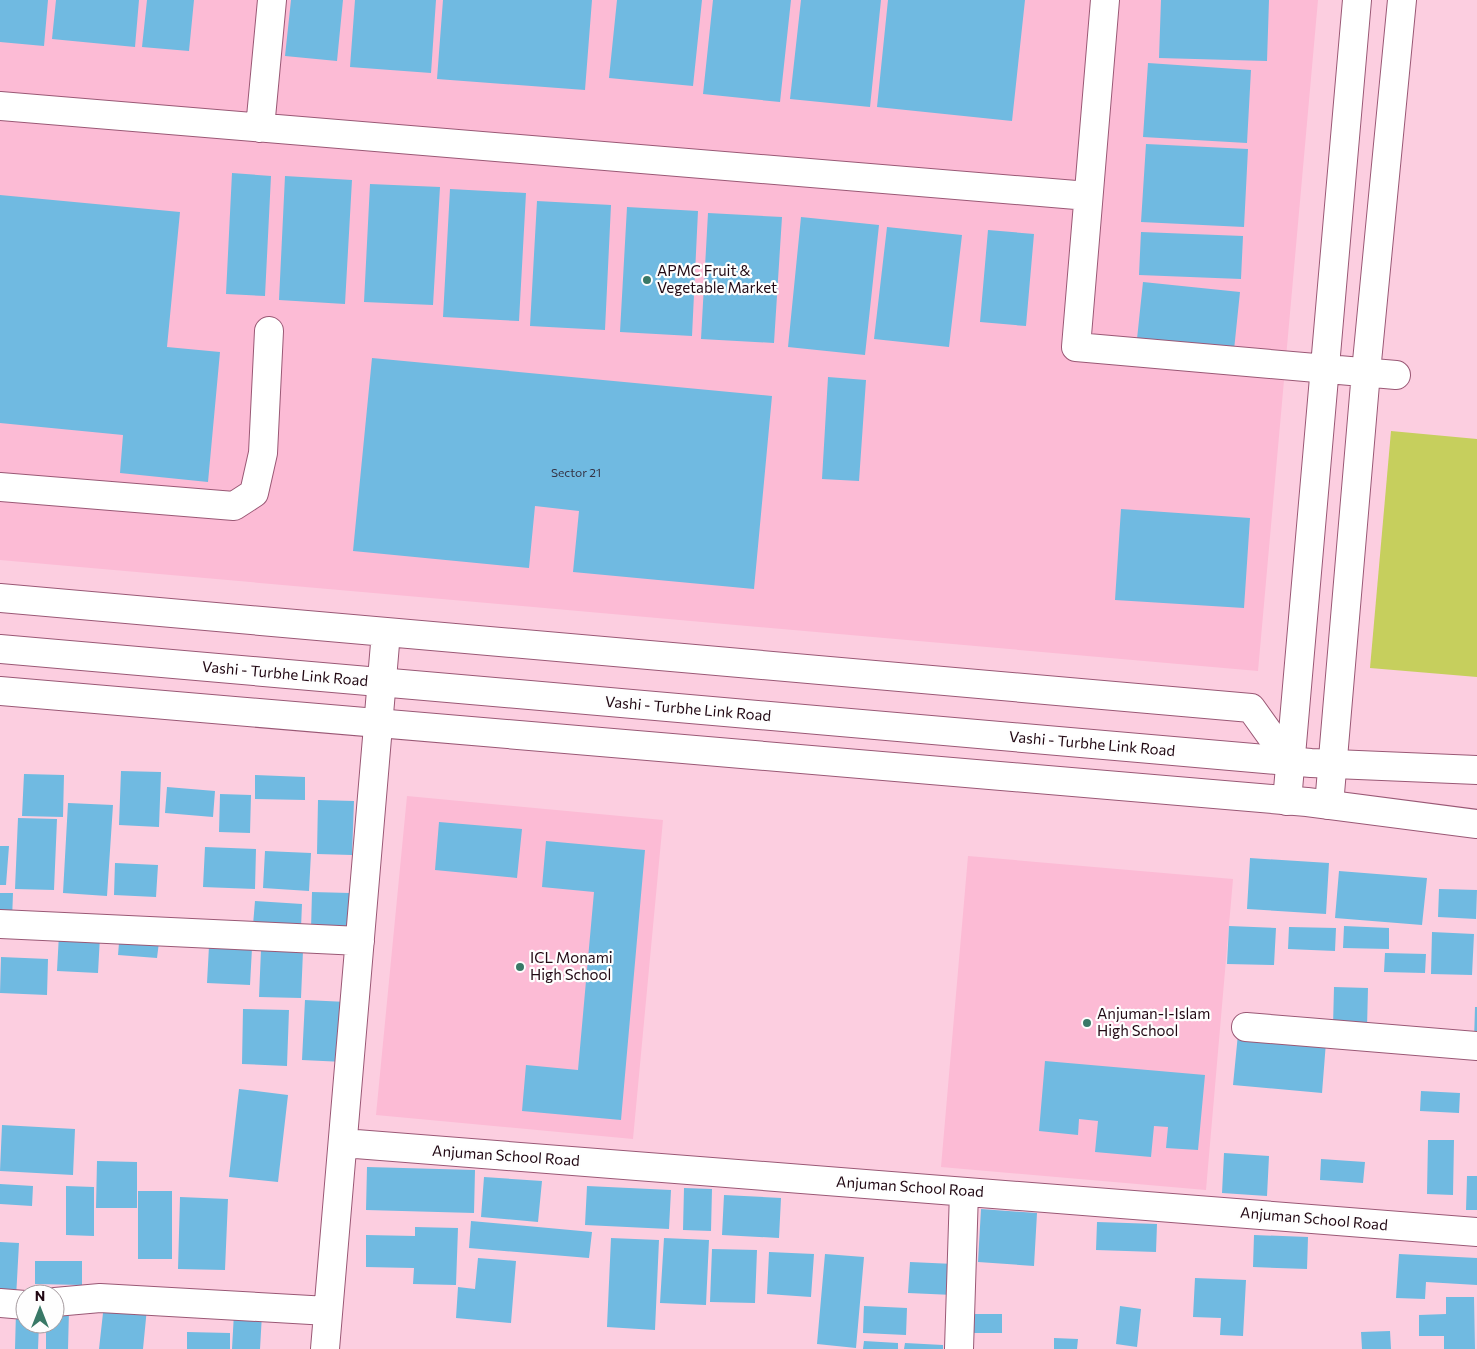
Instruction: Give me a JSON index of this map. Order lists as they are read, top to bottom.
{
  "streets": {
    "street": ["Vashi - Turbhe Link Road", "Anjuman School Road"]
  },
  "places": ["APMC Fruit & Vegetable Market", "ICL Monami High School", "Anjuman-I-Islam High School"],
  "house_numbers": ["Sector 21"],
  "north": "top"
}
